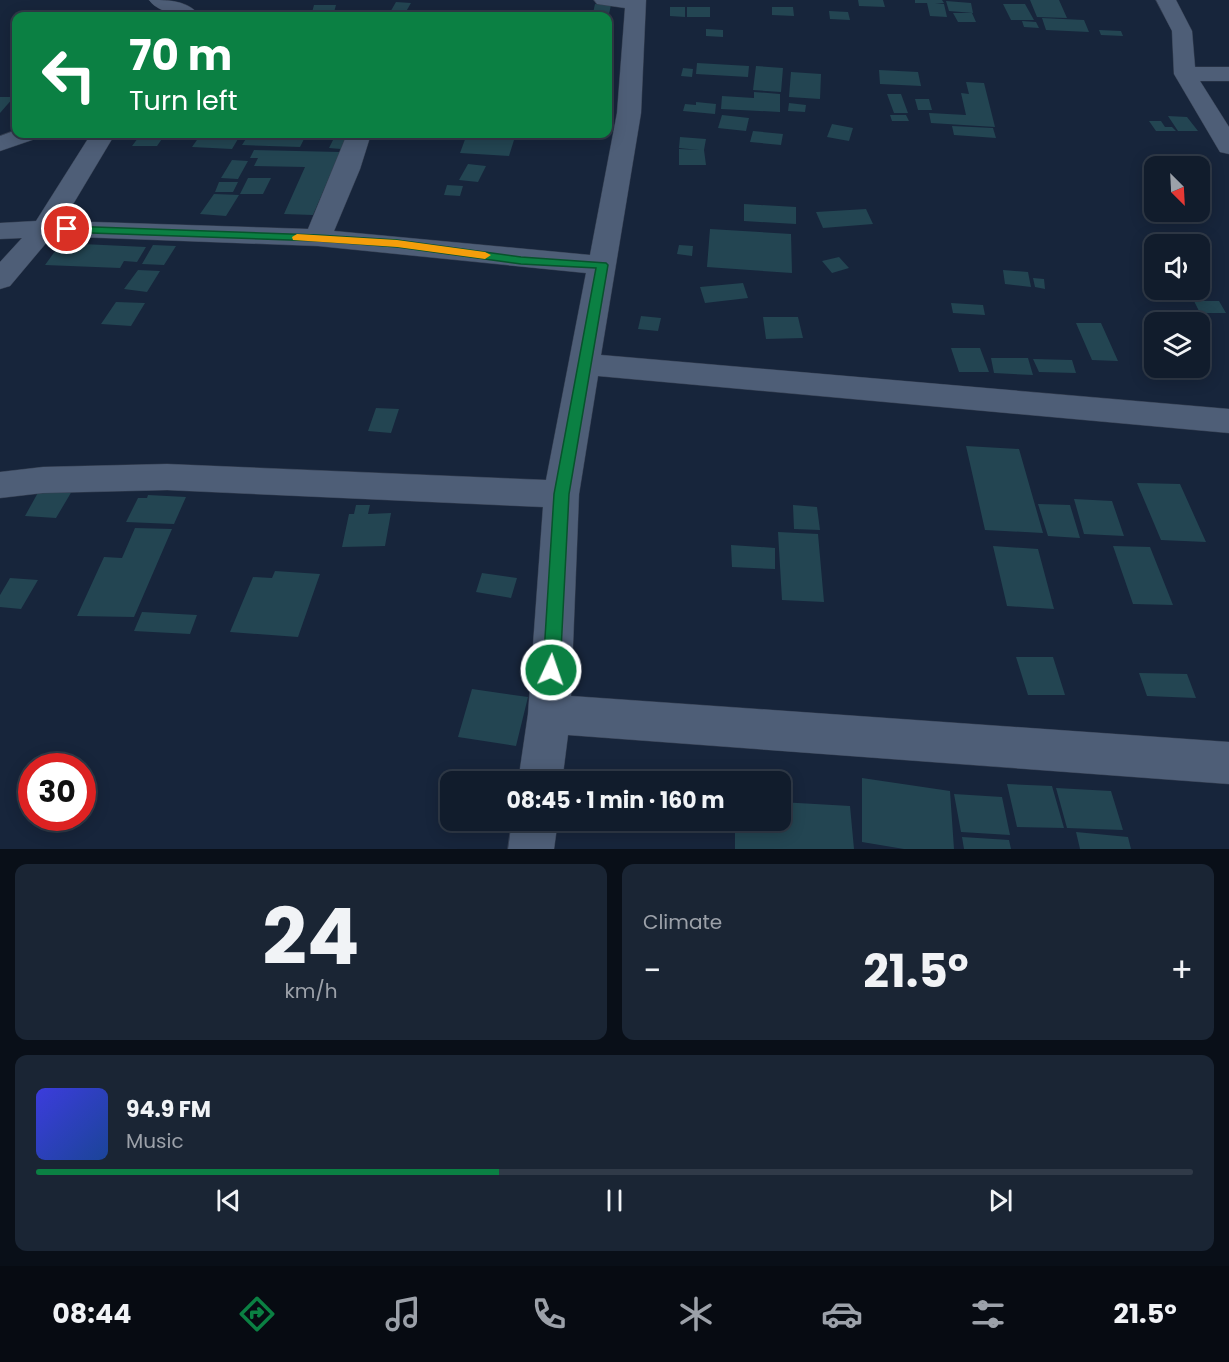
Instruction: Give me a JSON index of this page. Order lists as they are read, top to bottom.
{
  "north": "bottom right",
  "page": {
    "turn": ["70 m", "Turn left"],
    "limit": "30",
    "trip": "08:45 · 1 min · 160 m",
    "tile": [
      ["24", "km/h"],
      "Climate"
    ],
    "heat": ["−", "21.5°", "+"],
    "song": ["94.9 FM", "Music"],
    "tabs": ["08:44", "21.5°"]
  }
}
